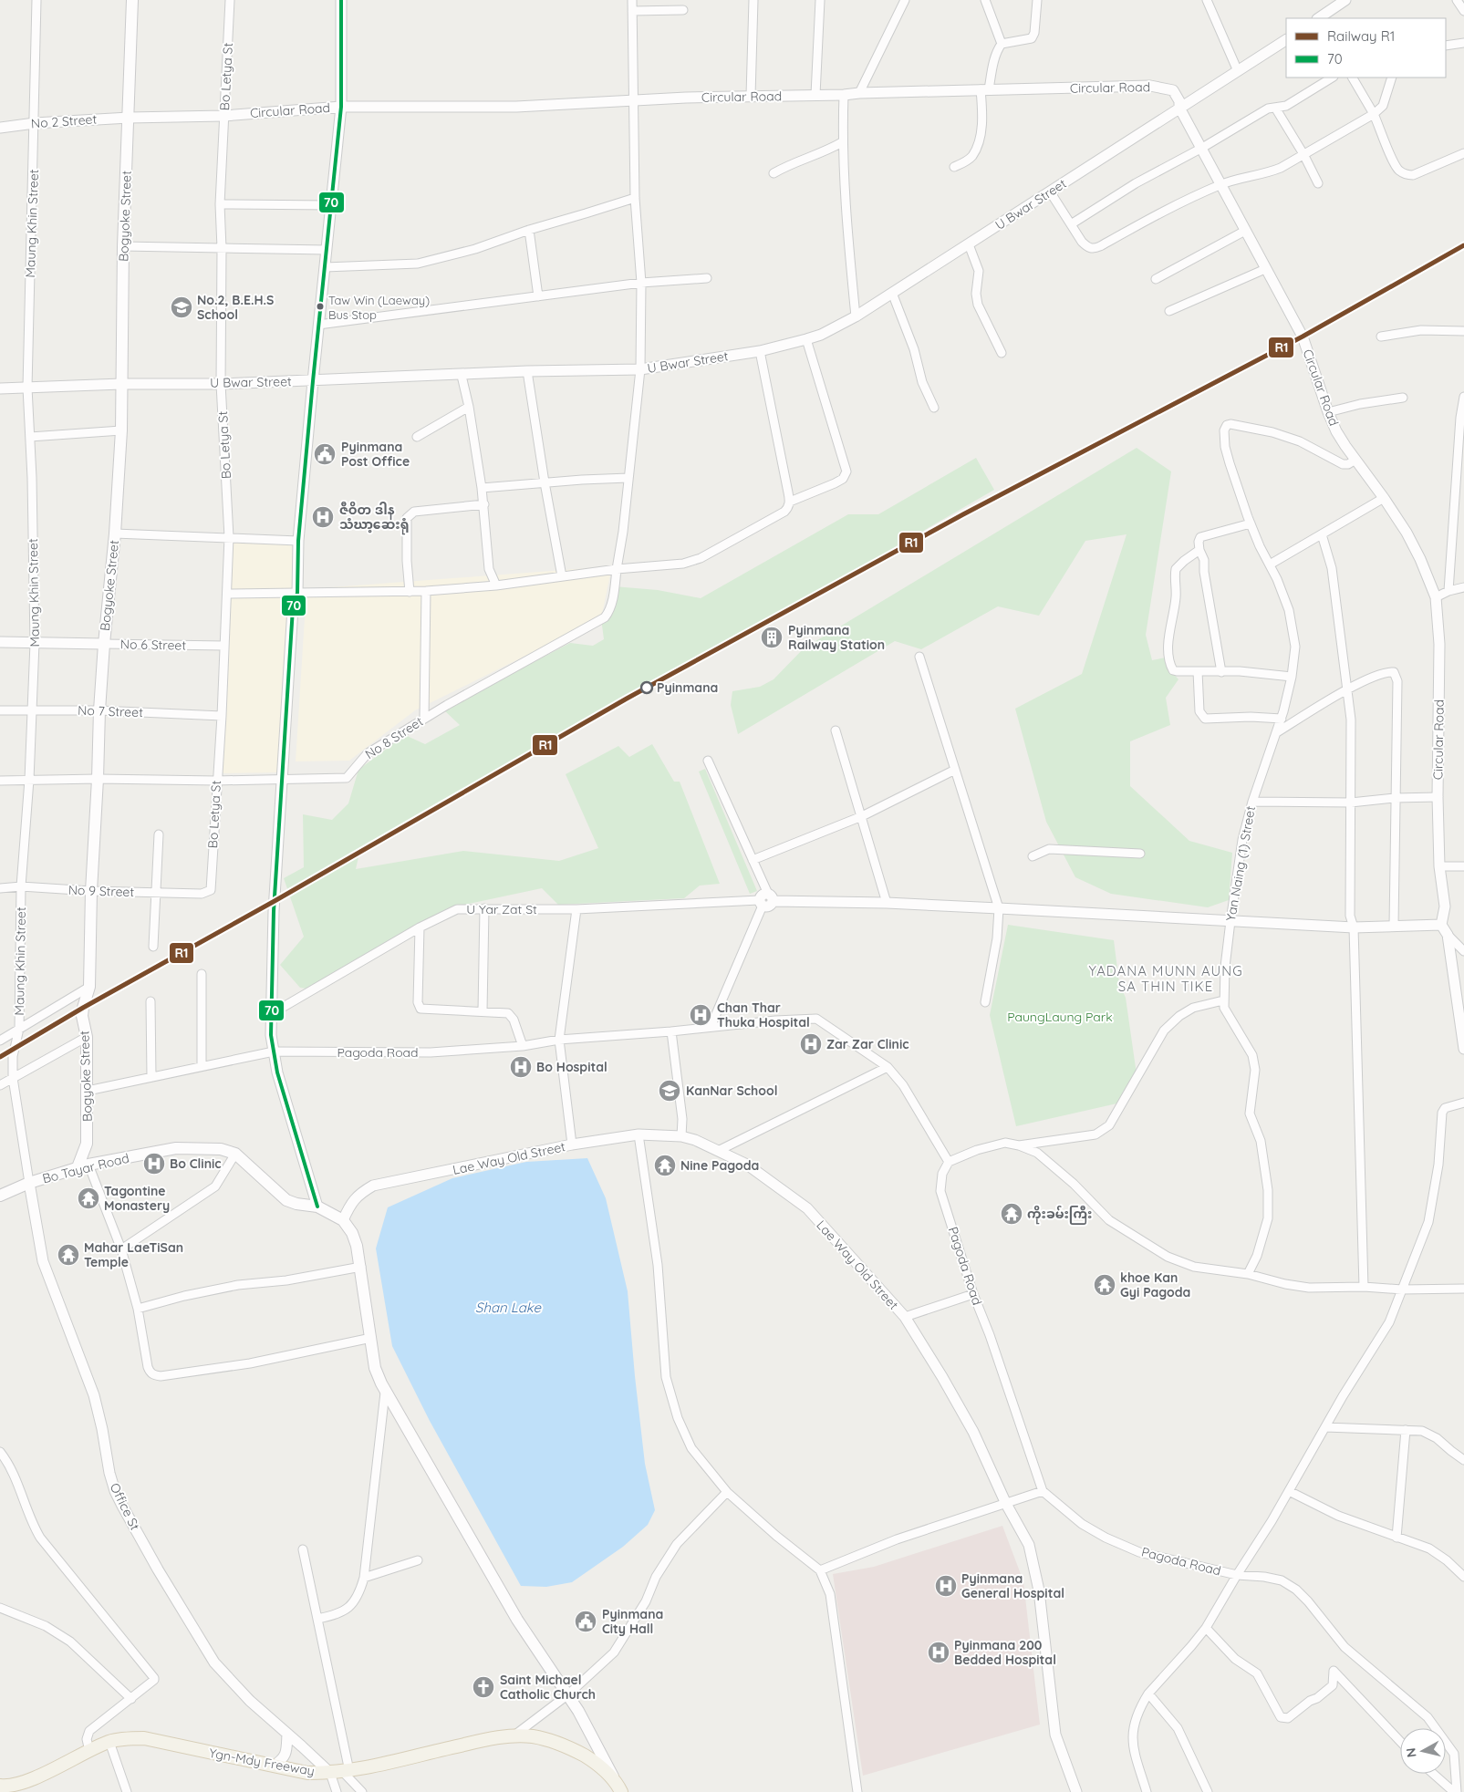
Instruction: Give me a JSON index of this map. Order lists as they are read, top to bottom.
{
  "streets": {
    "main road": ["Bogyoke Street", "Bo Tayar Road", "Ygn-Mdy Freeway"],
    "street": [
      "Bo Letya St",
      "Circular Road",
      "No 2 Street",
      "U Bwar Street",
      "Maung Khin Street",
      "No 6 Street",
      "No 7 Street",
      "No 8 Street",
      "Yan Naing (1) Street",
      "No 9 Street",
      "U Yar Zat St",
      "Pagoda Road",
      "Lae Way Old Street",
      "Office St"
    ]
  },
  "crossings": [
    ["Bo Letya St", "Circular Road"],
    ["Bo Letya St", "U Bwar Street"],
    ["Bo Letya St", "No 6 Street"],
    ["Bo Letya St", "No 7 Street"],
    ["Bo Letya St", "No 8 Street"],
    ["Bo Letya St", "No 9 Street"],
    ["Circular Road", "No 2 Street"],
    ["Circular Road", "U Bwar Street"],
    ["Circular Road", "Bogyoke Street"],
    ["Circular Road", "No 8 Street"],
    ["Circular Road", "Yan Naing (1) Street"],
    ["No 2 Street", "Bogyoke Street"],
    ["No 2 Street", "Maung Khin Street"],
    ["U Bwar Street", "Bogyoke Street"],
    ["U Bwar Street", "Maung Khin Street"],
    ["U Bwar Street", "No 8 Street"],
    ["Bogyoke Street", "No 6 Street"],
    ["Bogyoke Street", "No 7 Street"],
    ["Bogyoke Street", "No 8 Street"],
    ["Bogyoke Street", "No 9 Street"],
    ["Bogyoke Street", "Pagoda Road"],
    ["Bogyoke Street", "Bo Tayar Road"],
    ["Maung Khin Street", "No 6 Street"],
    ["Maung Khin Street", "No 7 Street"],
    ["Maung Khin Street", "No 8 Street"],
    ["Maung Khin Street", "No 9 Street"],
    ["Maung Khin Street", "Bo Tayar Road"],
    ["Maung Khin Street", "Office St"],
    ["Bo Tayar Road", "Office St"],
    ["Office St", "Ygn-Mdy Freeway"]
  ],
  "districts": ["YADANA MUNN AUNG SA THIN TIKE"],
  "water": ["Shan Lake"],
  "parks": ["PaungLaung Park"],
  "places": {
    "other": ["Taw Win (Laeway) Bus Stop", "Pyinmana"],
    "school or university": ["No.2, B.E.H.S School", "KanNar School"],
    "public building": ["Pyinmana Post Office", "Pyinmana City Hall"],
    "hospital": [
      "ဇီဝိတ ဒါန သံဃာ့ဆေးရုံ",
      "Chan Thar Thuka Hospital",
      "Zar Zar Clinic",
      "Bo Hospital",
      "Bo Clinic",
      "Pyinmana General Hospital",
      "Pyinmana 200 Bedded Hospital"
    ],
    "building": ["Pyinmana Railway Station"],
    "temple": [
      "Nine Pagoda",
      "Tagontine Monastery",
      "ကိုးခမ်းကြီး",
      "Mahar LaeTiSan Temple",
      "khoe Kan Gyi Pagoda"
    ],
    "church": ["Saint Michael Catholic Church"]
  },
  "lines": ["transit line 70", "rail line R1"],
  "legend": ["Railway R1", "70"],
  "north": "left"
}
